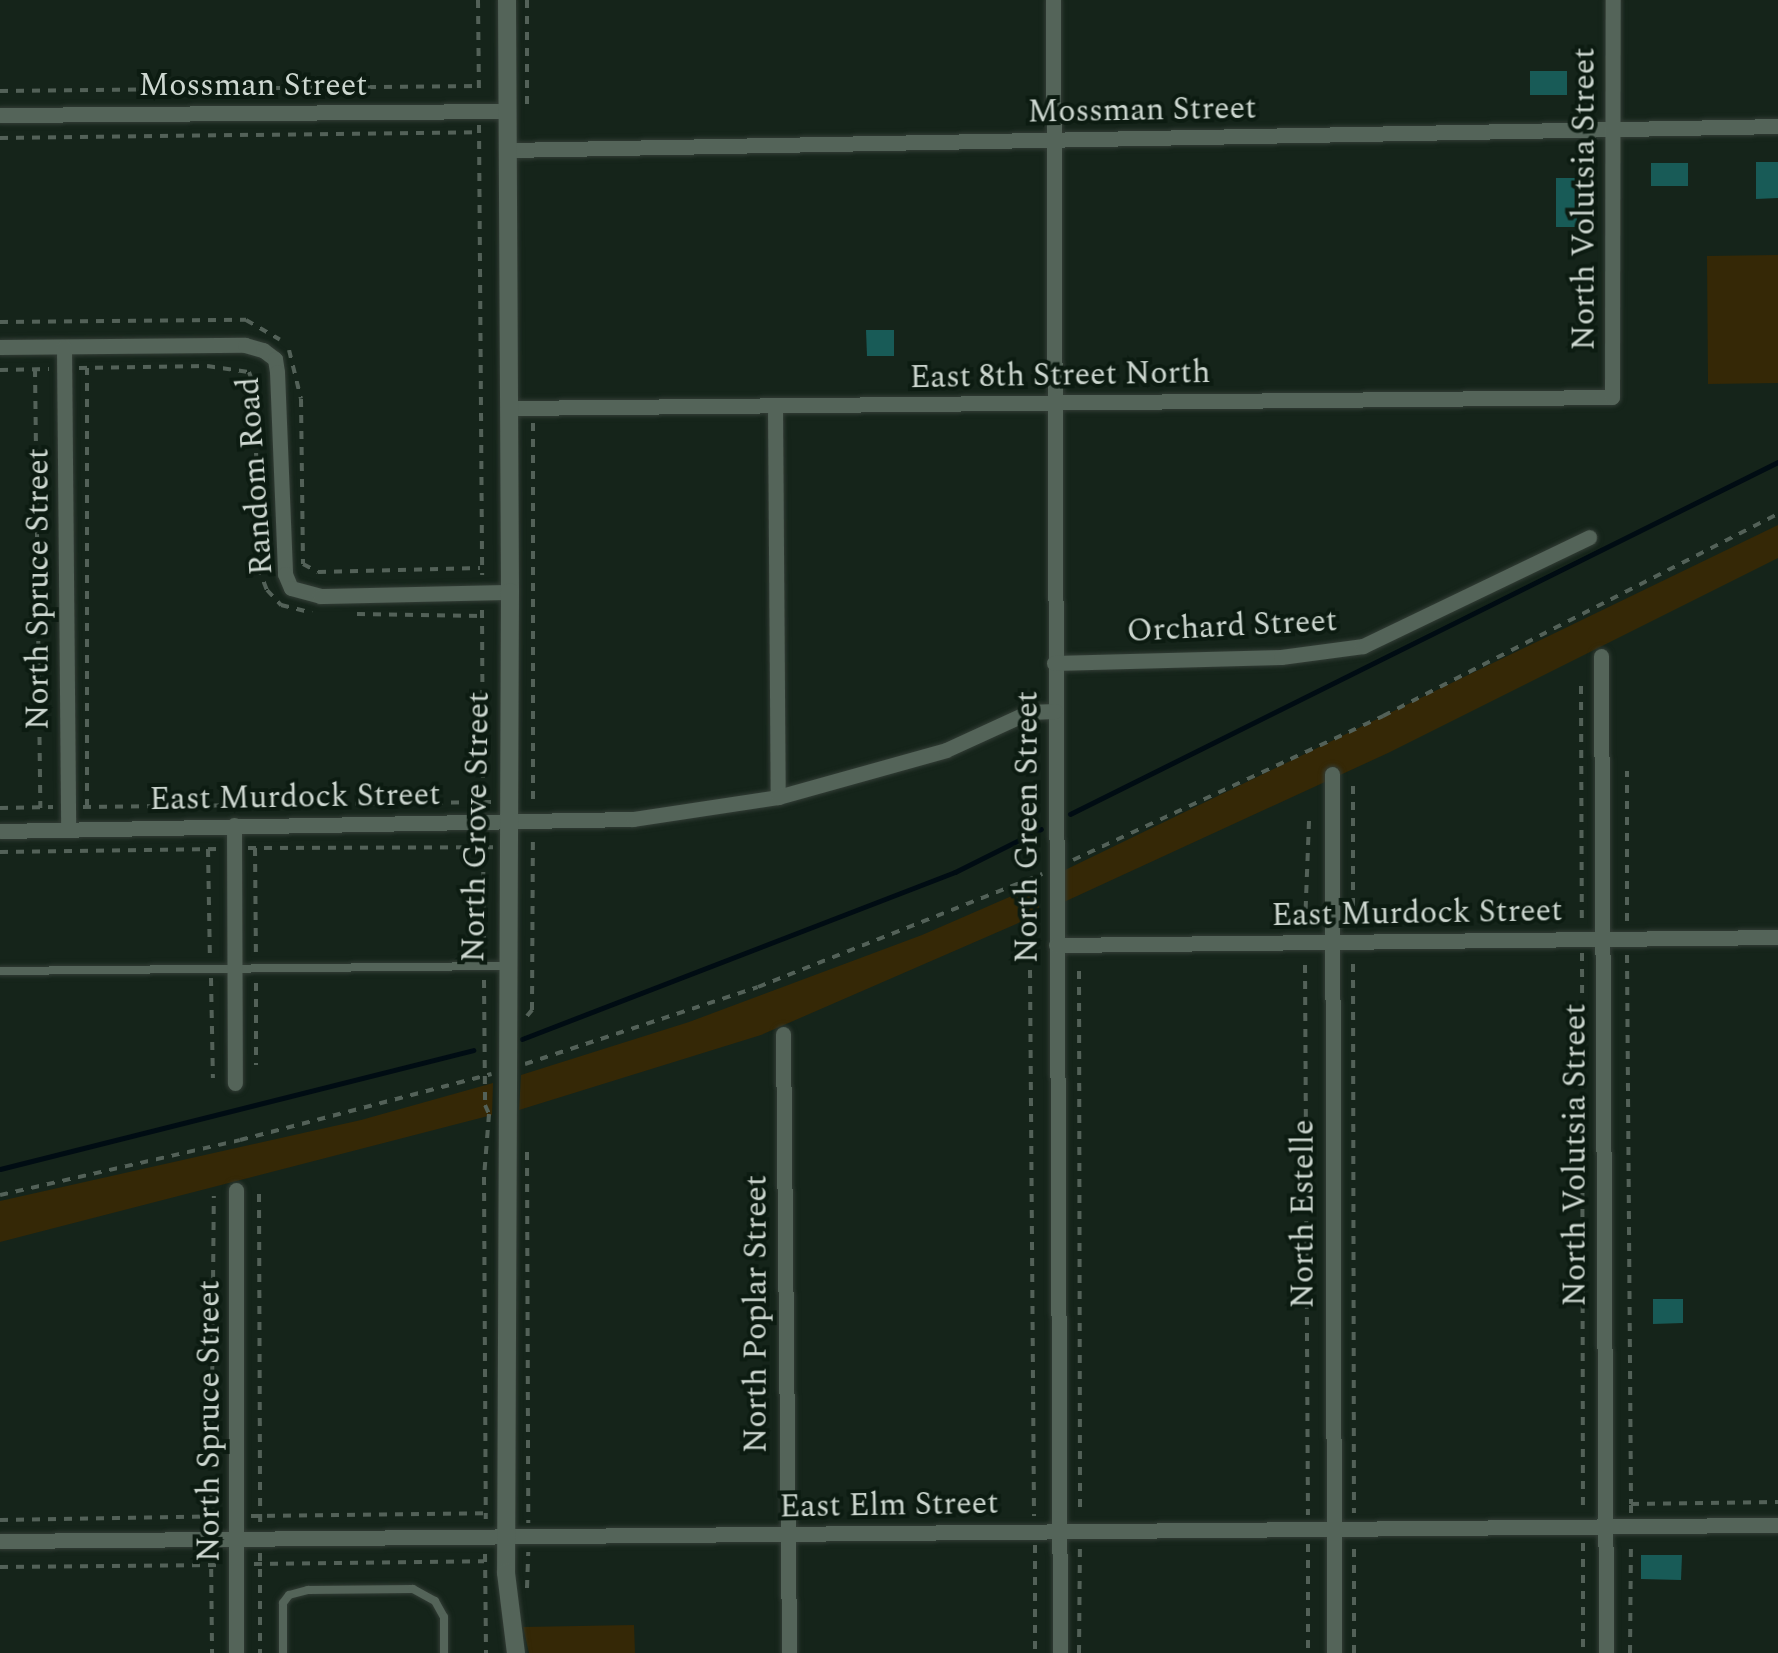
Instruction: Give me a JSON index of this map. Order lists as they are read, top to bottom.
{
  "streets": {
    "street": [
      "Mossman Street",
      "North Volutsia Street",
      "East 8th Street North",
      "Random Road",
      "North Spruce Street",
      "Orchard Street",
      "East Murdock Street",
      "North Grove Street",
      "North Green Street",
      "North Estelle",
      "North Poplar Street",
      "East Elm Street"
    ]
  },
  "crossings": [
    ["Mossman Street", "North Volutsia Street"],
    ["Mossman Street", "North Grove Street"],
    ["Mossman Street", "North Green Street"],
    ["North Volutsia Street", "East 8th Street North"],
    ["North Volutsia Street", "East Murdock Street"],
    ["North Volutsia Street", "East Elm Street"],
    ["East 8th Street North", "North Grove Street"],
    ["East 8th Street North", "North Green Street"],
    ["Random Road", "North Spruce Street"],
    ["Random Road", "North Grove Street"],
    ["North Spruce Street", "East Murdock Street"],
    ["North Spruce Street", "East Elm Street"],
    ["Orchard Street", "North Green Street"],
    ["East Murdock Street", "North Grove Street"],
    ["East Murdock Street", "North Green Street"],
    ["East Murdock Street", "North Estelle"],
    ["North Grove Street", "East Elm Street"],
    ["North Green Street", "East Elm Street"],
    ["North Estelle", "East Elm Street"],
    ["North Poplar Street", "East Elm Street"]
  ]
}
